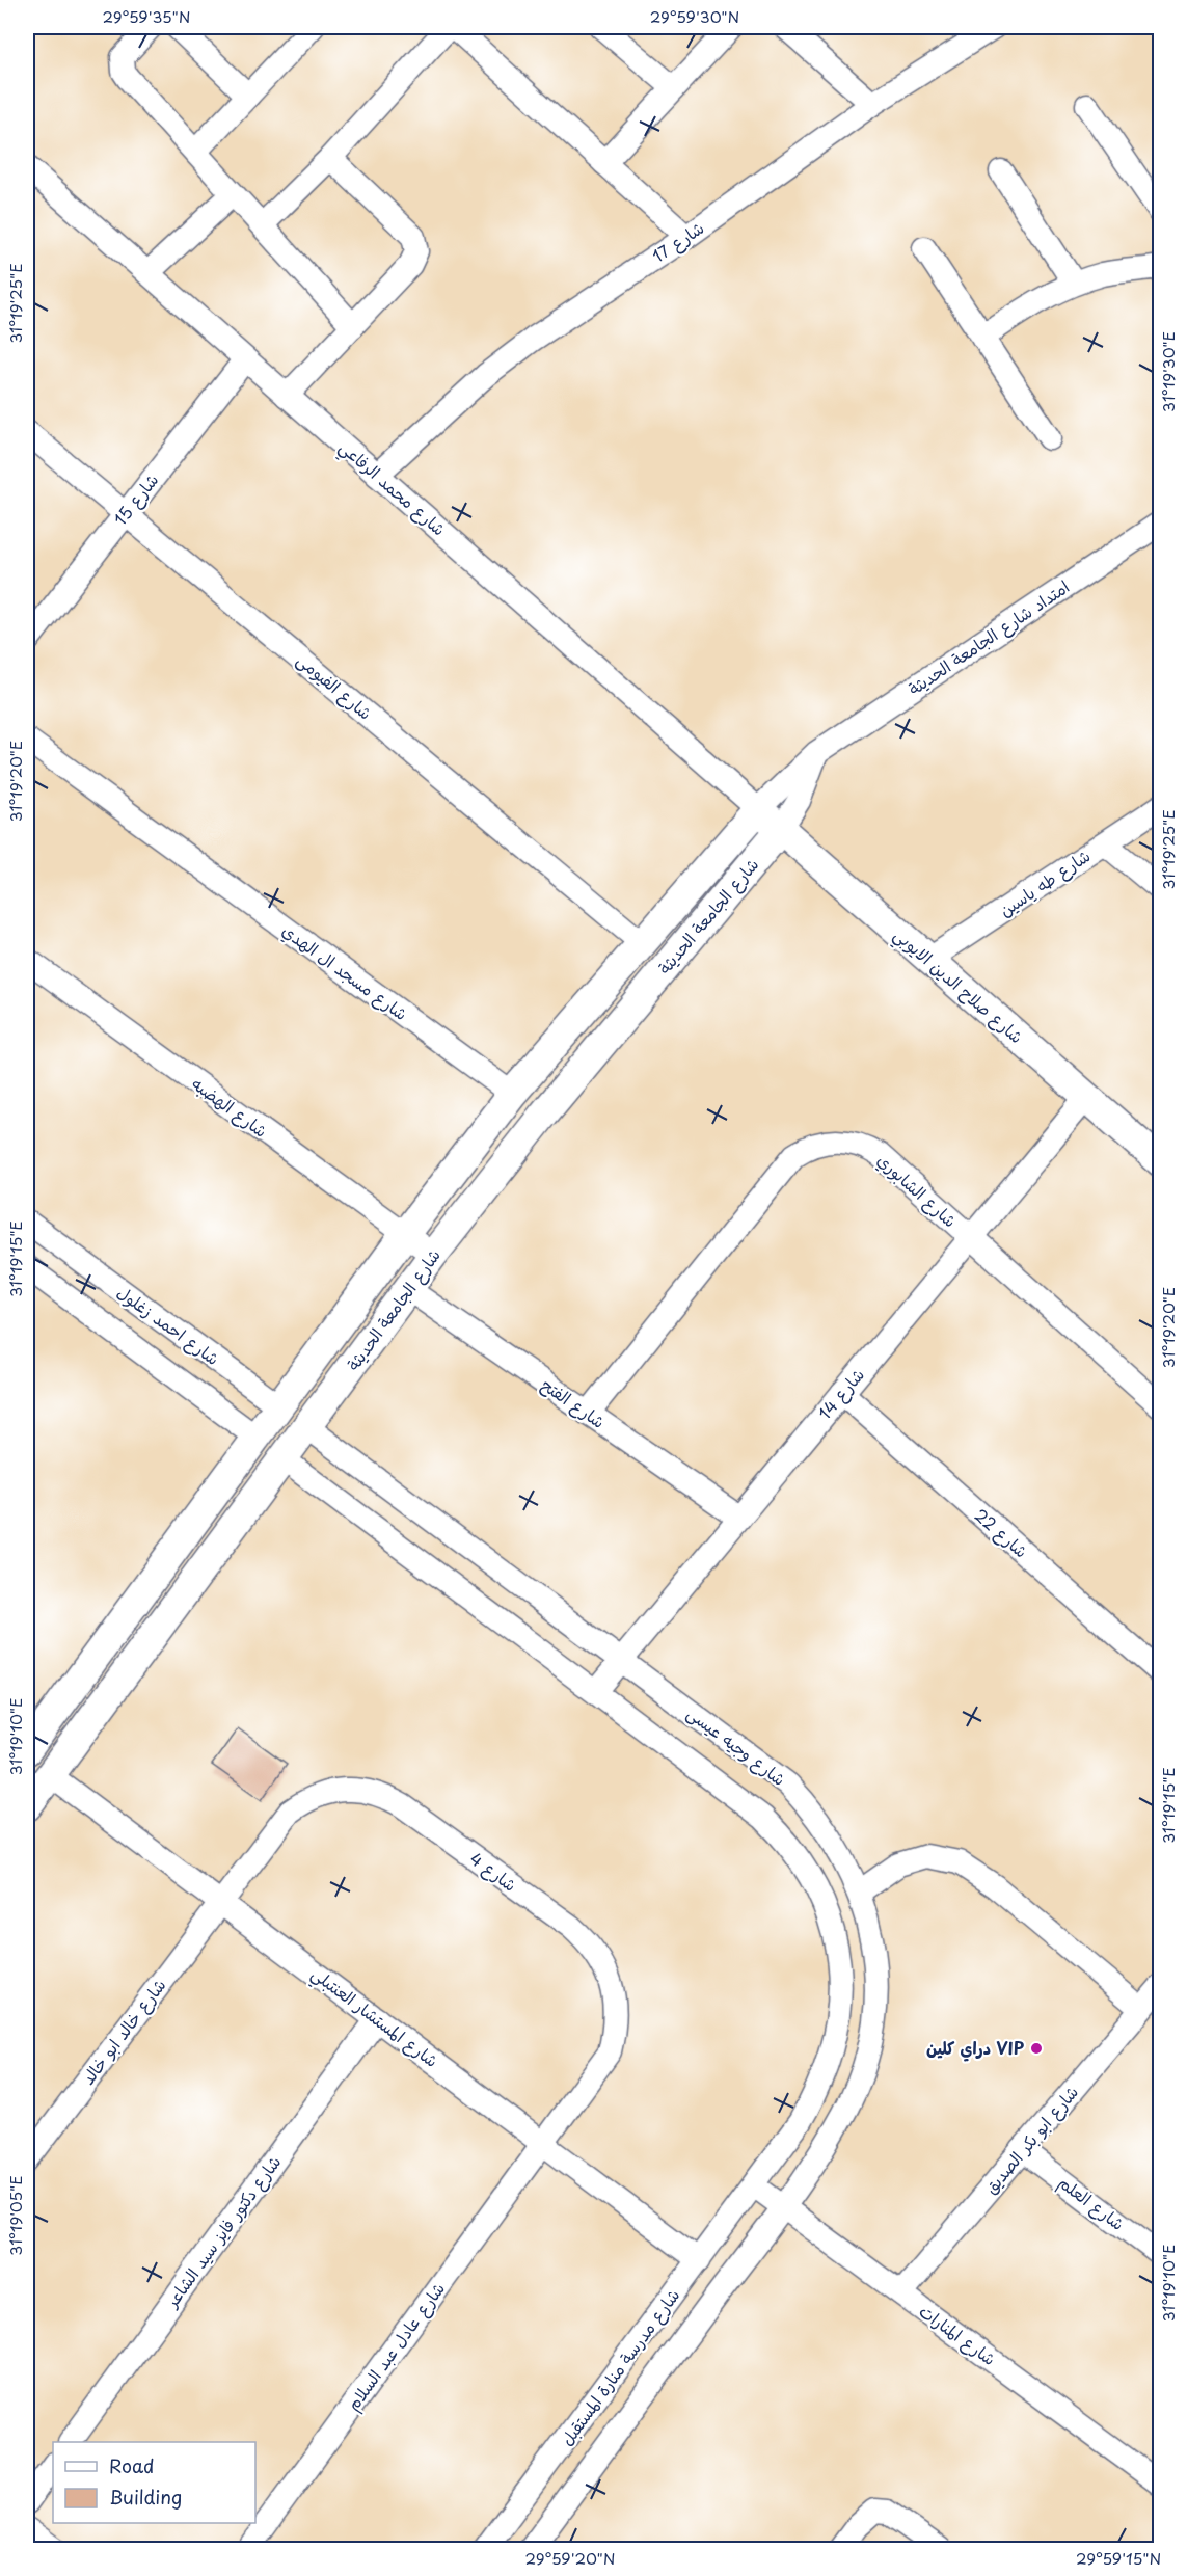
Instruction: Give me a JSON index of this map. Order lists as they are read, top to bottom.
{
  "streets": {
    "street": [
      "شارع 17",
      "شارع محمد الرفاعي",
      "شارع 15",
      "امتداد شارع الجامعة الحديثة",
      "شارع الفيومى",
      "شارع طه ياسين",
      "شارع الجامعة الحديثة",
      "شارع مسجد ال الهدي",
      "شارع صلاح الدين الايوبي",
      "شارع الهضبه",
      "شارع الشابوري",
      "شارع احمد زغلول",
      "شارع 14",
      "شارع الفتح",
      "شارع 22",
      "شارع وجيه عيسى",
      "شارع 4",
      "شارع المستشار العنتبلي",
      "شارع خالد ابو خالد",
      "شارع ابو بكر الصديق",
      "شارع العلم",
      "شارع دكتور فايز سيد الشاعر",
      "شارع المنارات",
      "شارع عادل عبد السلام",
      "شارع مدرسة منارة المستقبل"
    ]
  },
  "crossings": [
    ["شارع 17", "شارع محمد الرفاعي"],
    ["شارع محمد الرفاعي", "شارع 15"],
    ["شارع محمد الرفاعي", "امتداد شارع الجامعة الحديثة"],
    ["شارع محمد الرفاعي", "شارع الجامعة الحديثة"],
    ["شارع محمد الرفاعي", "شارع صلاح الدين الايوبي"],
    ["شارع 15", "شارع الفيومى"],
    ["امتداد شارع الجامعة الحديثة", "شارع الجامعة الحديثة"],
    ["امتداد شارع الجامعة الحديثة", "شارع صلاح الدين الايوبي"],
    ["شارع الفيومى", "شارع الجامعة الحديثة"],
    ["شارع طه ياسين", "شارع صلاح الدين الايوبي"],
    ["شارع الجامعة الحديثة", "شارع مسجد ال الهدي"],
    ["شارع الجامعة الحديثة", "شارع صلاح الدين الايوبي"],
    ["شارع الجامعة الحديثة", "شارع الهضبه"],
    ["شارع الجامعة الحديثة", "شارع احمد زغلول"],
    ["شارع الجامعة الحديثة", "شارع الفتح"],
    ["شارع الجامعة الحديثة", "شارع وجيه عيسى"],
    ["شارع الجامعة الحديثة", "شارع المستشار العنتبلي"],
    ["شارع صلاح الدين الايوبي", "شارع 14"],
    ["شارع الشابوري", "شارع 14"],
    ["شارع الشابوري", "شارع الفتح"],
    ["شارع 14", "شارع الفتح"],
    ["شارع 14", "شارع 22"],
    ["شارع 14", "شارع وجيه عيسى"],
    ["شارع وجيه عيسى", "شارع المنارات"],
    ["شارع وجيه عيسى", "شارع مدرسة منارة المستقبل"],
    ["شارع 4", "شارع المستشار العنتبلي"],
    ["شارع 4", "شارع خالد ابو خالد"],
    ["شارع 4", "شارع عادل عبد السلام"],
    ["شارع المستشار العنتبلي", "شارع خالد ابو خالد"],
    ["شارع المستشار العنتبلي", "شارع دكتور فايز سيد الشاعر"],
    ["شارع المستشار العنتبلي", "شارع عادل عبد السلام"],
    ["شارع المستشار العنتبلي", "شارع مدرسة منارة المستقبل"],
    ["شارع ابو بكر الصديق", "شارع العلم"],
    ["شارع ابو بكر الصديق", "شارع المنارات"],
    ["شارع المنارات", "شارع مدرسة منارة المستقبل"]
  ],
  "places": ["دراي كلين VIP"],
  "legend": ["Road", "Building"],
  "coordinates": [
    "29°59'35\"N",
    "29°59'30\"N",
    "31°19'25\"E",
    "31°19'30\"E",
    "31°19'20\"E",
    "31°19'15\"E",
    "31°19'10\"E",
    "31°19'05\"E",
    "29°59'20\"N",
    "29°59'15\"N"
  ]
}
